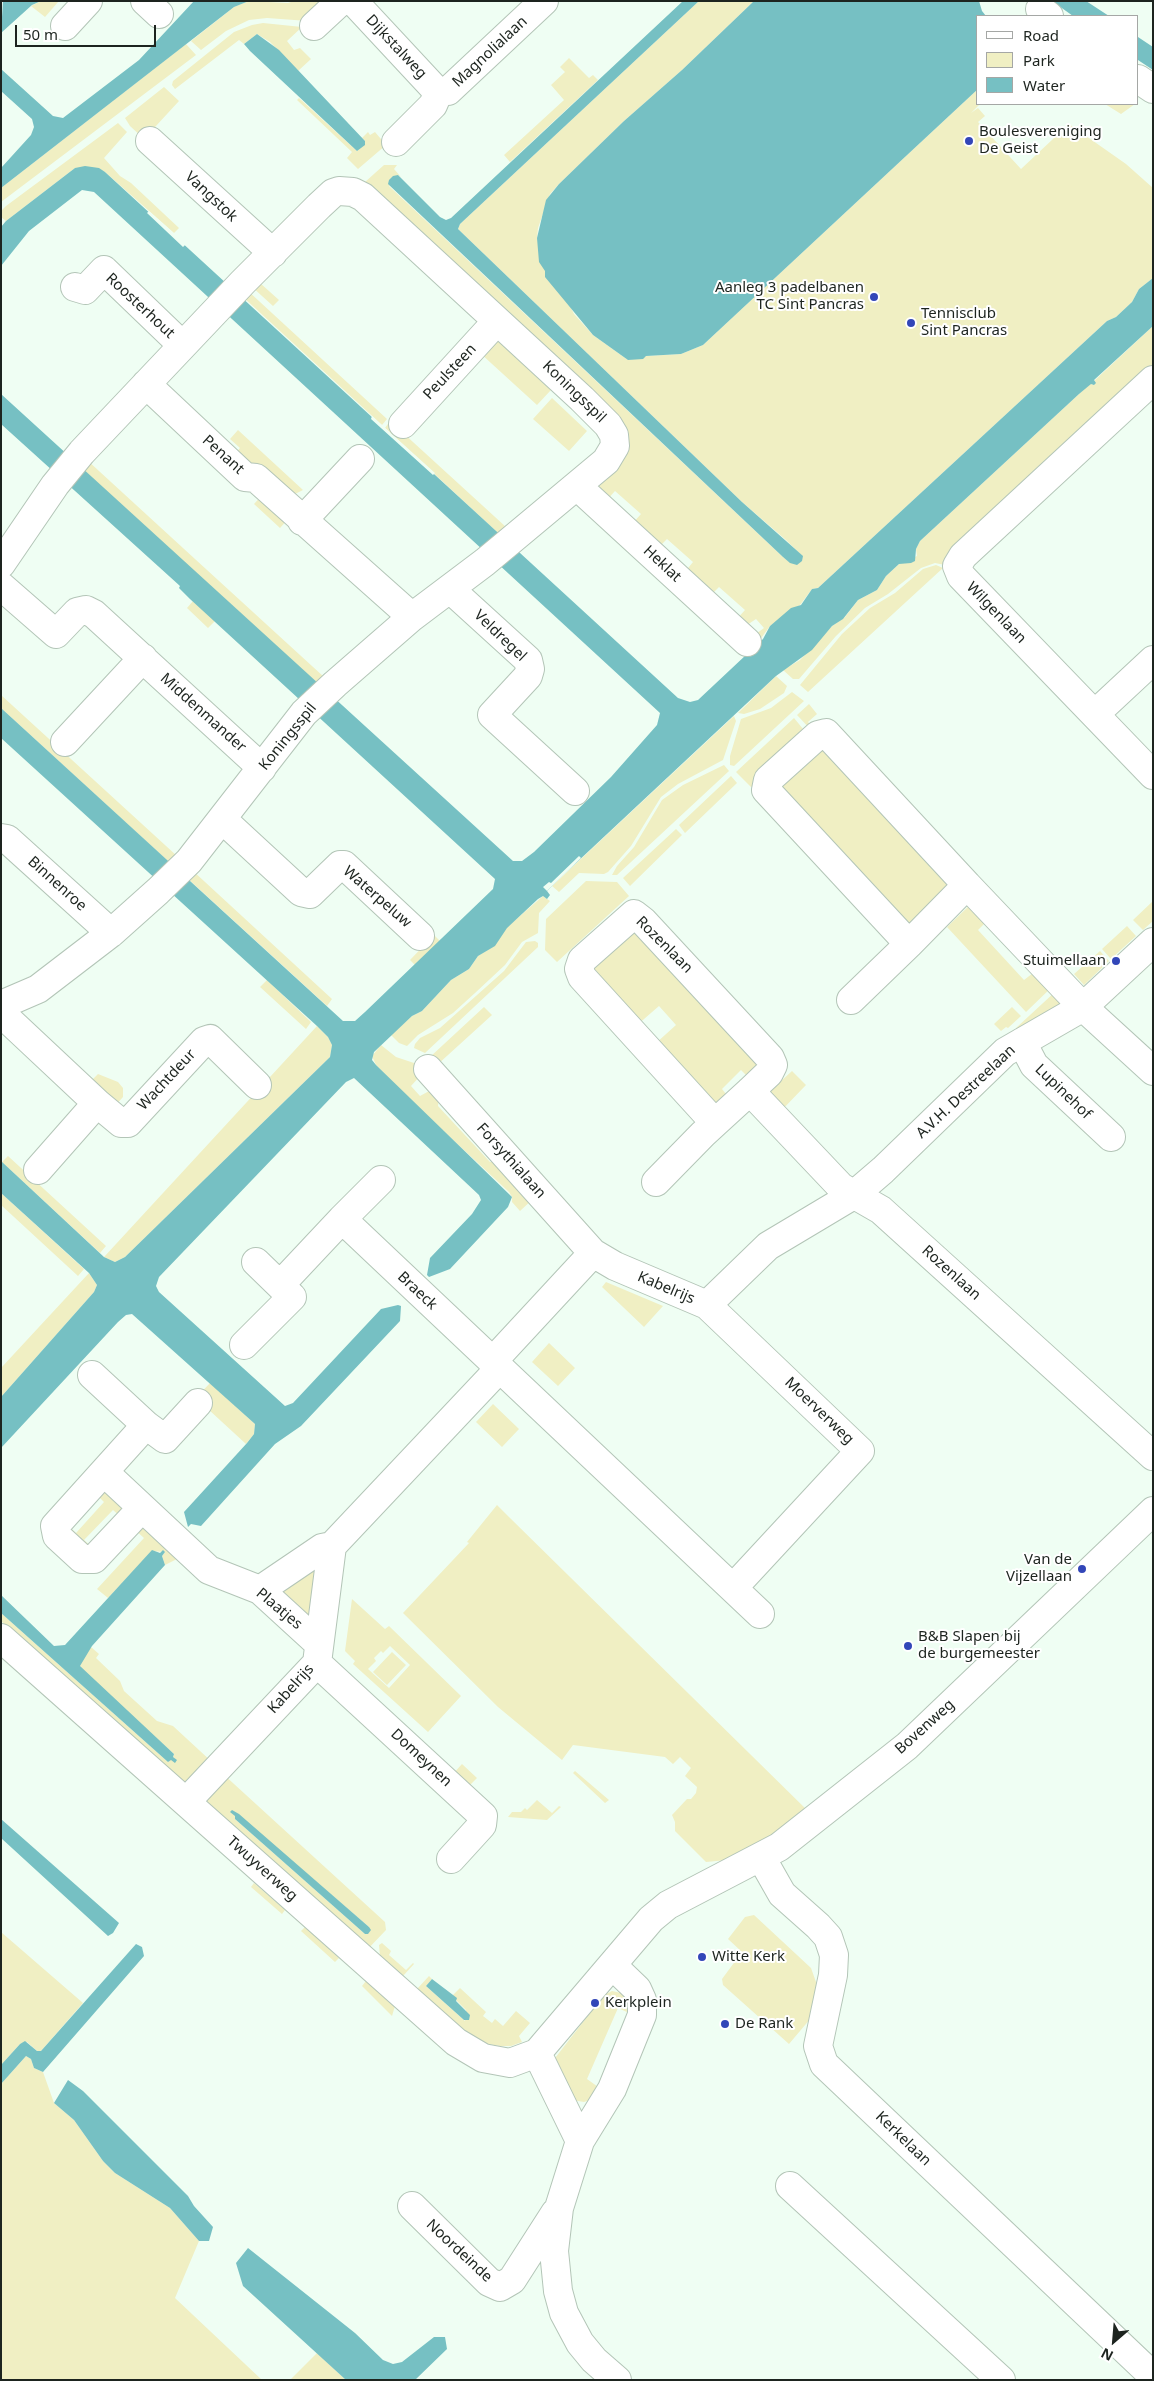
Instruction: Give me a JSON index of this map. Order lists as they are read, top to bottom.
{
  "streets": {
    "street": [
      "Dijkstalweg",
      "Magnolialaan",
      "Vangstok",
      "Roosterhout",
      "Peulsteen",
      "Koningsspil",
      "Penant",
      "Heklat",
      "Wilgenlaan",
      "Veldregel",
      "Middenmander",
      "Binnenroe",
      "Waterpeluw",
      "Rozenlaan",
      "Wachtdeur",
      "A.V.H. Destreelaan",
      "Lupinehof",
      "Forsythialaan",
      "Kabelrijs",
      "Braeck",
      "Moerverweg",
      "Plaatjes",
      "Bovenweg",
      "Domeynen",
      "Twuyverweg",
      "Kerkelaan",
      "Noordeinde"
    ]
  },
  "crossings": [
    ["Dijkstalweg", "Magnolialaan"],
    ["Vangstok", "Koningsspil"],
    ["Roosterhout", "Koningsspil"],
    ["Peulsteen", "Koningsspil"],
    ["Koningsspil", "Penant"],
    ["Koningsspil", "Heklat"],
    ["Koningsspil", "Veldregel"],
    ["Koningsspil", "Middenmander"],
    ["Koningsspil", "Binnenroe"],
    ["Koningsspil", "Waterpeluw"],
    ["Rozenlaan", "A.V.H. Destreelaan"],
    ["Rozenlaan", "Kabelrijs"],
    ["A.V.H. Destreelaan", "Lupinehof"],
    ["A.V.H. Destreelaan", "Kabelrijs"],
    ["Forsythialaan", "Kabelrijs"],
    ["Kabelrijs", "Moerverweg"],
    ["Kabelrijs", "Plaatjes"],
    ["Kabelrijs", "Domeynen"],
    ["Kabelrijs", "Twuyverweg"],
    ["Plaatjes", "Domeynen"],
    ["Bovenweg", "Kerkelaan"]
  ],
  "places": [
    "Boulesvereniging De Geist",
    "Aanleg 3 padelbanen TC Sint Pancras",
    "Tennisclub Sint Pancras",
    "Stuimellaan",
    "Van de Vijzellaan",
    "B&B Slapen bij de burgemeester",
    "Witte Kerk",
    "Kerkplein",
    "De Rank"
  ],
  "legend": ["Road", "Park", "Water"],
  "scale_bar": "50 m",
  "north": "bottom left"
}
